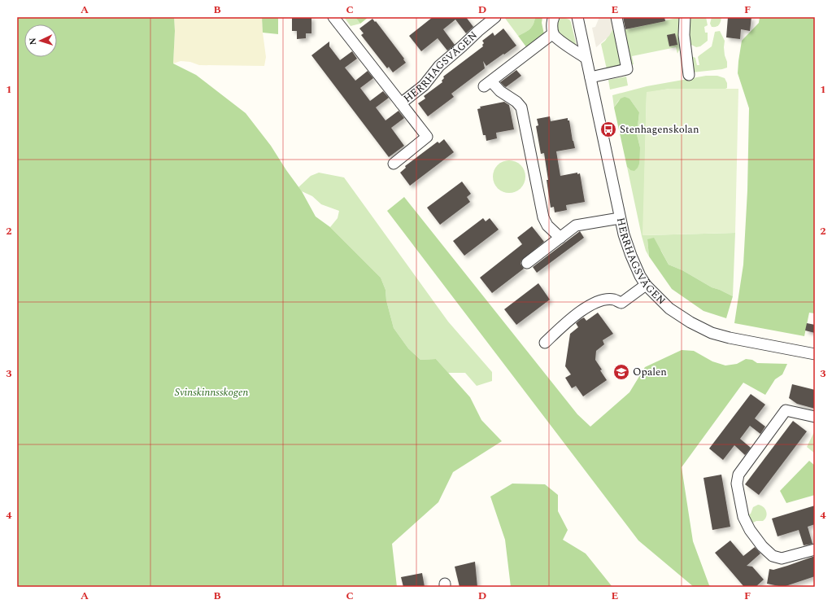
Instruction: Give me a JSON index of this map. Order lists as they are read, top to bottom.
{
  "streets": {
    "street": ["HERRHAGSVÄGEN"]
  },
  "parks": ["Svinskinnsskogen"],
  "places": {
    "bus stop": ["Stenhagenskolan"],
    "school or university": ["Opalen"]
  },
  "north": "left",
  "grid": {
    "columns": [
      "A",
      "B",
      "C",
      "D",
      "E",
      "F"
    ],
    "rows": [
      "1",
      "2",
      "3",
      "4"
    ]
  }
}
